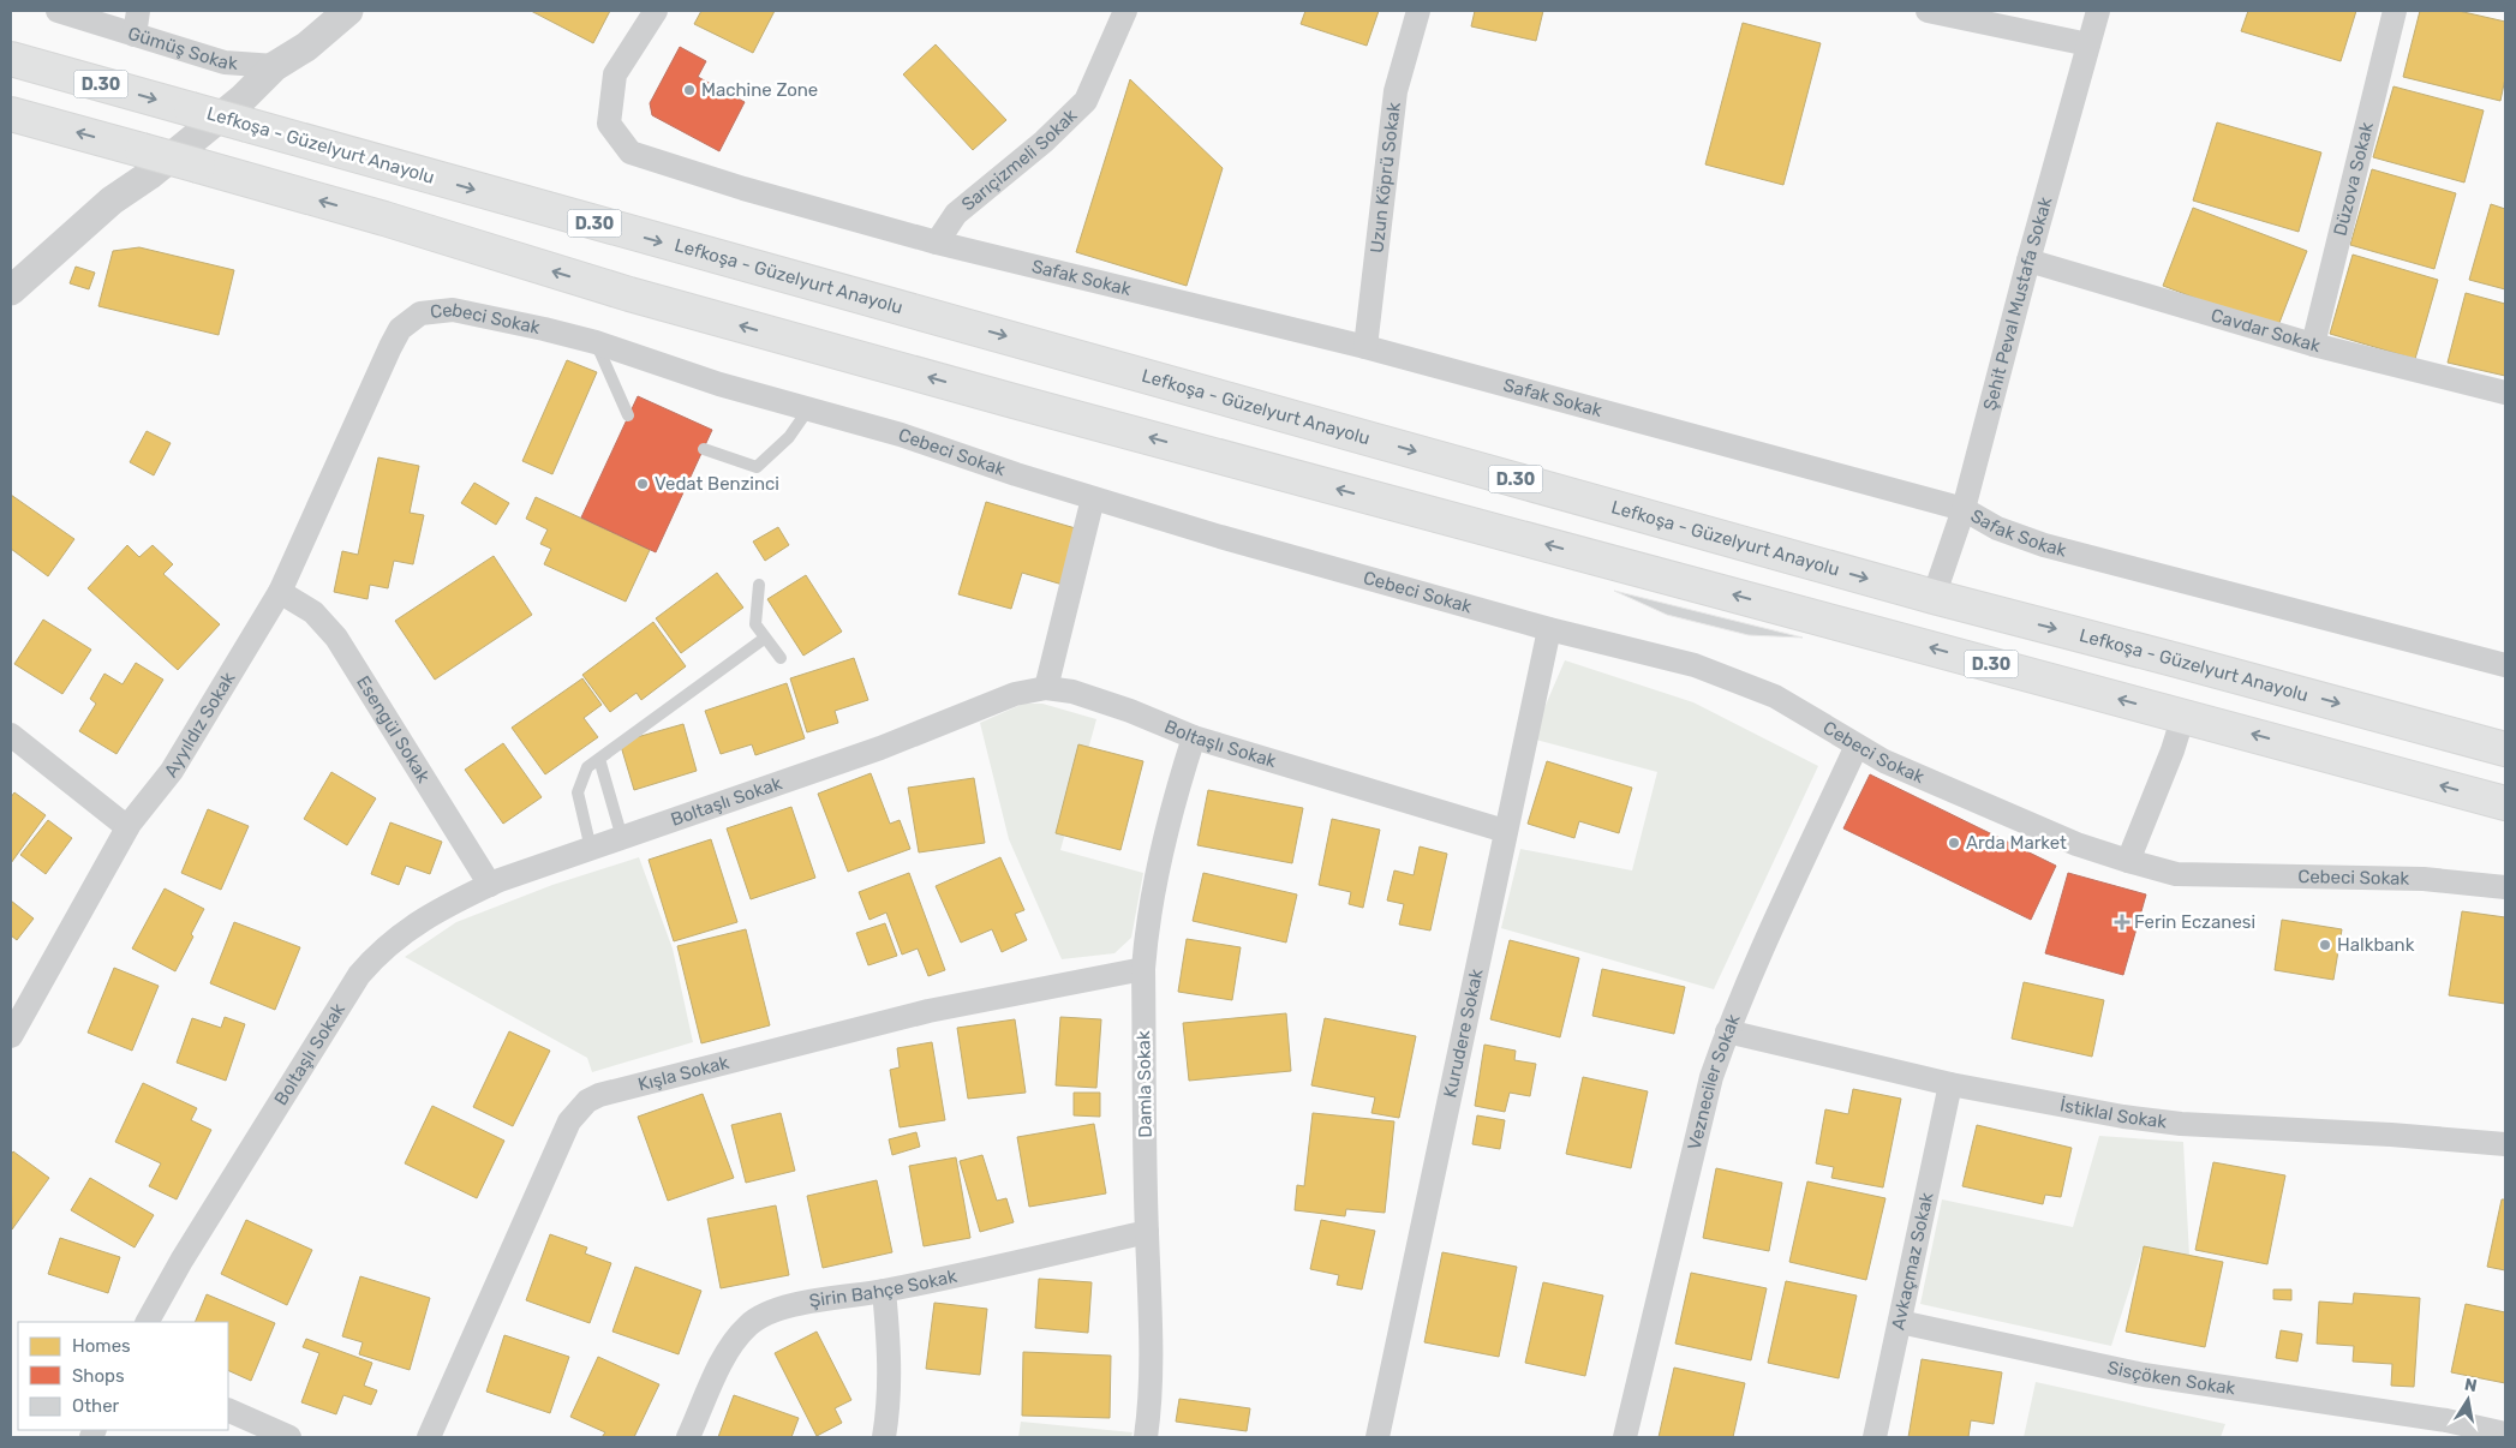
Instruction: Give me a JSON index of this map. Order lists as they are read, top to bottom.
{
  "streets": {
    "highway": ["D.30", "Lefkoşa - Güzelyurt Anayolu"],
    "street": [
      "Gümüş Sokak",
      "Sarıçizmeli Sokak",
      "Uzun Köprü Sokak",
      "Düzova Sokak",
      "Safak Sokak",
      "Şehit Peval Mustafa Sokak",
      "Cebeci Sokak",
      "Cavdar Sokak",
      "Ayyıldız Sokak",
      "Esengül Sokak",
      "Boltaşlı Sokak",
      "Kurudere Sokak",
      "Kışla Sokak",
      "Vezneciler Sokak",
      "Damla Sokak",
      "İstiklal Sokak",
      "Avkaçmaz Sokak",
      "Şirin Bahçe Sokak",
      "Sisçöken Sokak"
    ]
  },
  "crossings": [
    ["Gümüş Sokak", "D.30"],
    ["Gümüş Sokak", "Lefkoşa - Güzelyurt Anayolu"],
    ["Lefkoşa - Güzelyurt Anayolu", "Şehit Peval Mustafa Sokak"],
    ["Sarıçizmeli Sokak", "Safak Sokak"],
    ["Uzun Köprü Sokak", "Safak Sokak"],
    ["Düzova Sokak", "Cavdar Sokak"],
    ["Safak Sokak", "Şehit Peval Mustafa Sokak"],
    ["Şehit Peval Mustafa Sokak", "Cavdar Sokak"],
    ["Cebeci Sokak", "Ayyıldız Sokak"],
    ["Cebeci Sokak", "Kurudere Sokak"],
    ["Cebeci Sokak", "Vezneciler Sokak"],
    ["Ayyıldız Sokak", "Esengül Sokak"],
    ["Esengül Sokak", "Boltaşlı Sokak"],
    ["Boltaşlı Sokak", "Kurudere Sokak"],
    ["Boltaşlı Sokak", "Damla Sokak"],
    ["Kışla Sokak", "Damla Sokak"],
    ["Vezneciler Sokak", "İstiklal Sokak"],
    ["Damla Sokak", "Şirin Bahçe Sokak"],
    ["İstiklal Sokak", "Avkaçmaz Sokak"],
    ["Avkaçmaz Sokak", "Sisçöken Sokak"]
  ],
  "places": {
    "other": [
      "Machine Zone",
      "Vedat Benzinci",
      "Arda Market",
      "Halkbank"
    ],
    "health": ["Ferin Eczanesi"]
  },
  "legend": ["Homes", "Shops", "Other"],
  "north": "top"
}
